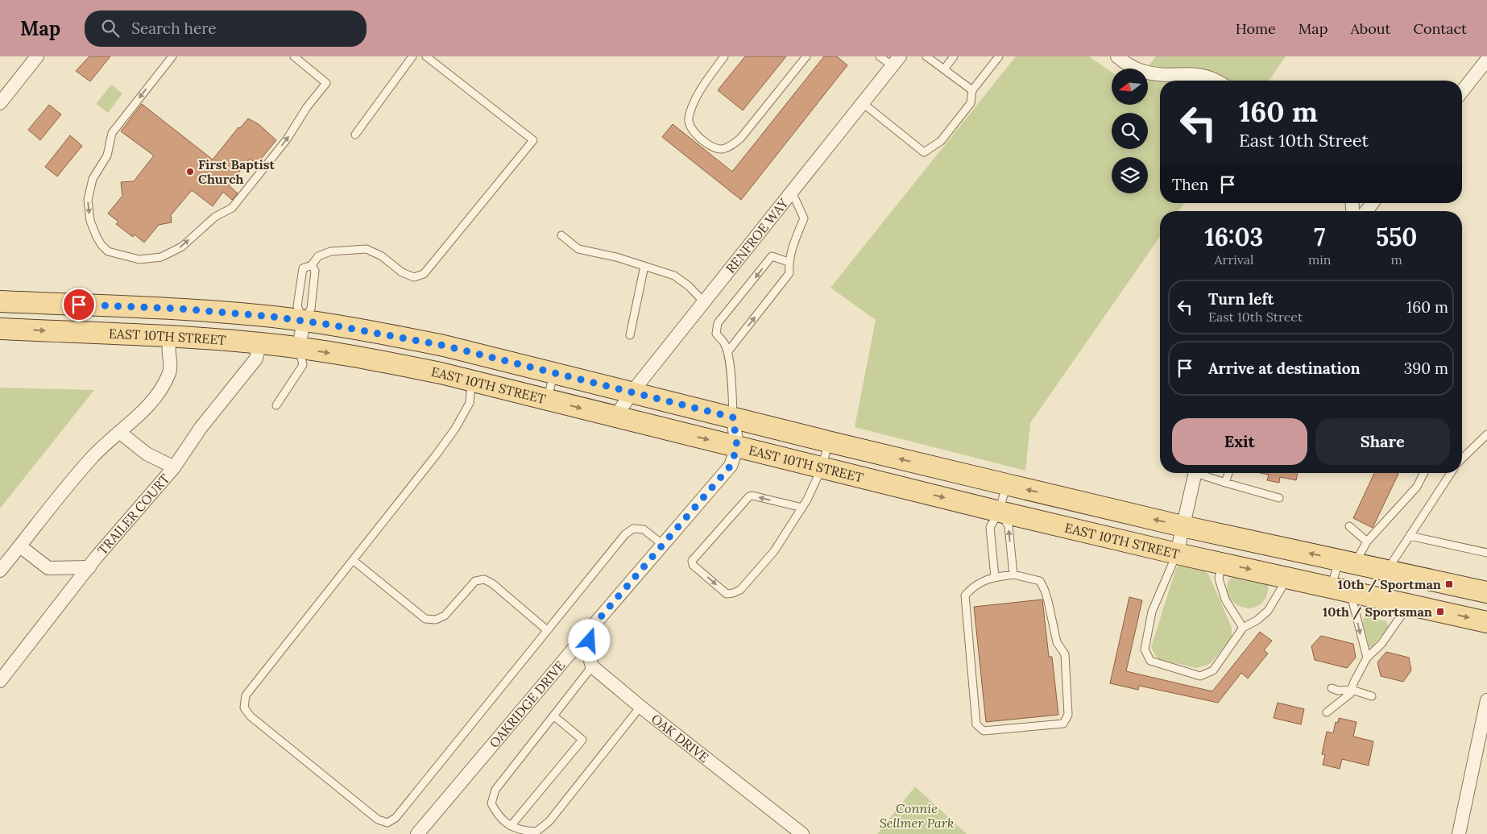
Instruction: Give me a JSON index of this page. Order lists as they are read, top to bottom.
{
  "streets": {
    "main road": ["EAST 10TH STREET"],
    "street": [
      "RENFROE WAY",
      "TRAILER COURT",
      "OAKRIDGE DRIVE",
      "OAK DRIVE"
    ]
  },
  "crossings": [
    ["RENFROE WAY", "EAST 10TH STREET"],
    ["EAST 10TH STREET", "TRAILER COURT"],
    ["EAST 10TH STREET", "OAKRIDGE DRIVE"]
  ],
  "parks": ["Connie Sellmer Park"],
  "places": {
    "other": ["First Baptist Church"],
    "transit": ["10th / Sportman", "10th / Sportsman"]
  },
  "north": "left",
  "page": {
    "header": "Map",
    "search": "Search here",
    "nav": [
      "Home",
      "Map",
      "About",
      "Contact"
    ],
    "turn": ["160 m", "East 10th Street"],
    "then": "Then",
    "eta": [
      "16:03",
      "Arrival",
      "7",
      "min",
      "550",
      "m"
    ],
    "list": [
      {
        "name": "Turn left",
        "note": "East 10th Street",
        "value": "160 m"
      },
      {
        "name": "Arrive at destination",
        "value": "390 m"
      }
    ],
    "buttons": ["Exit", "Share"]
  }
}
